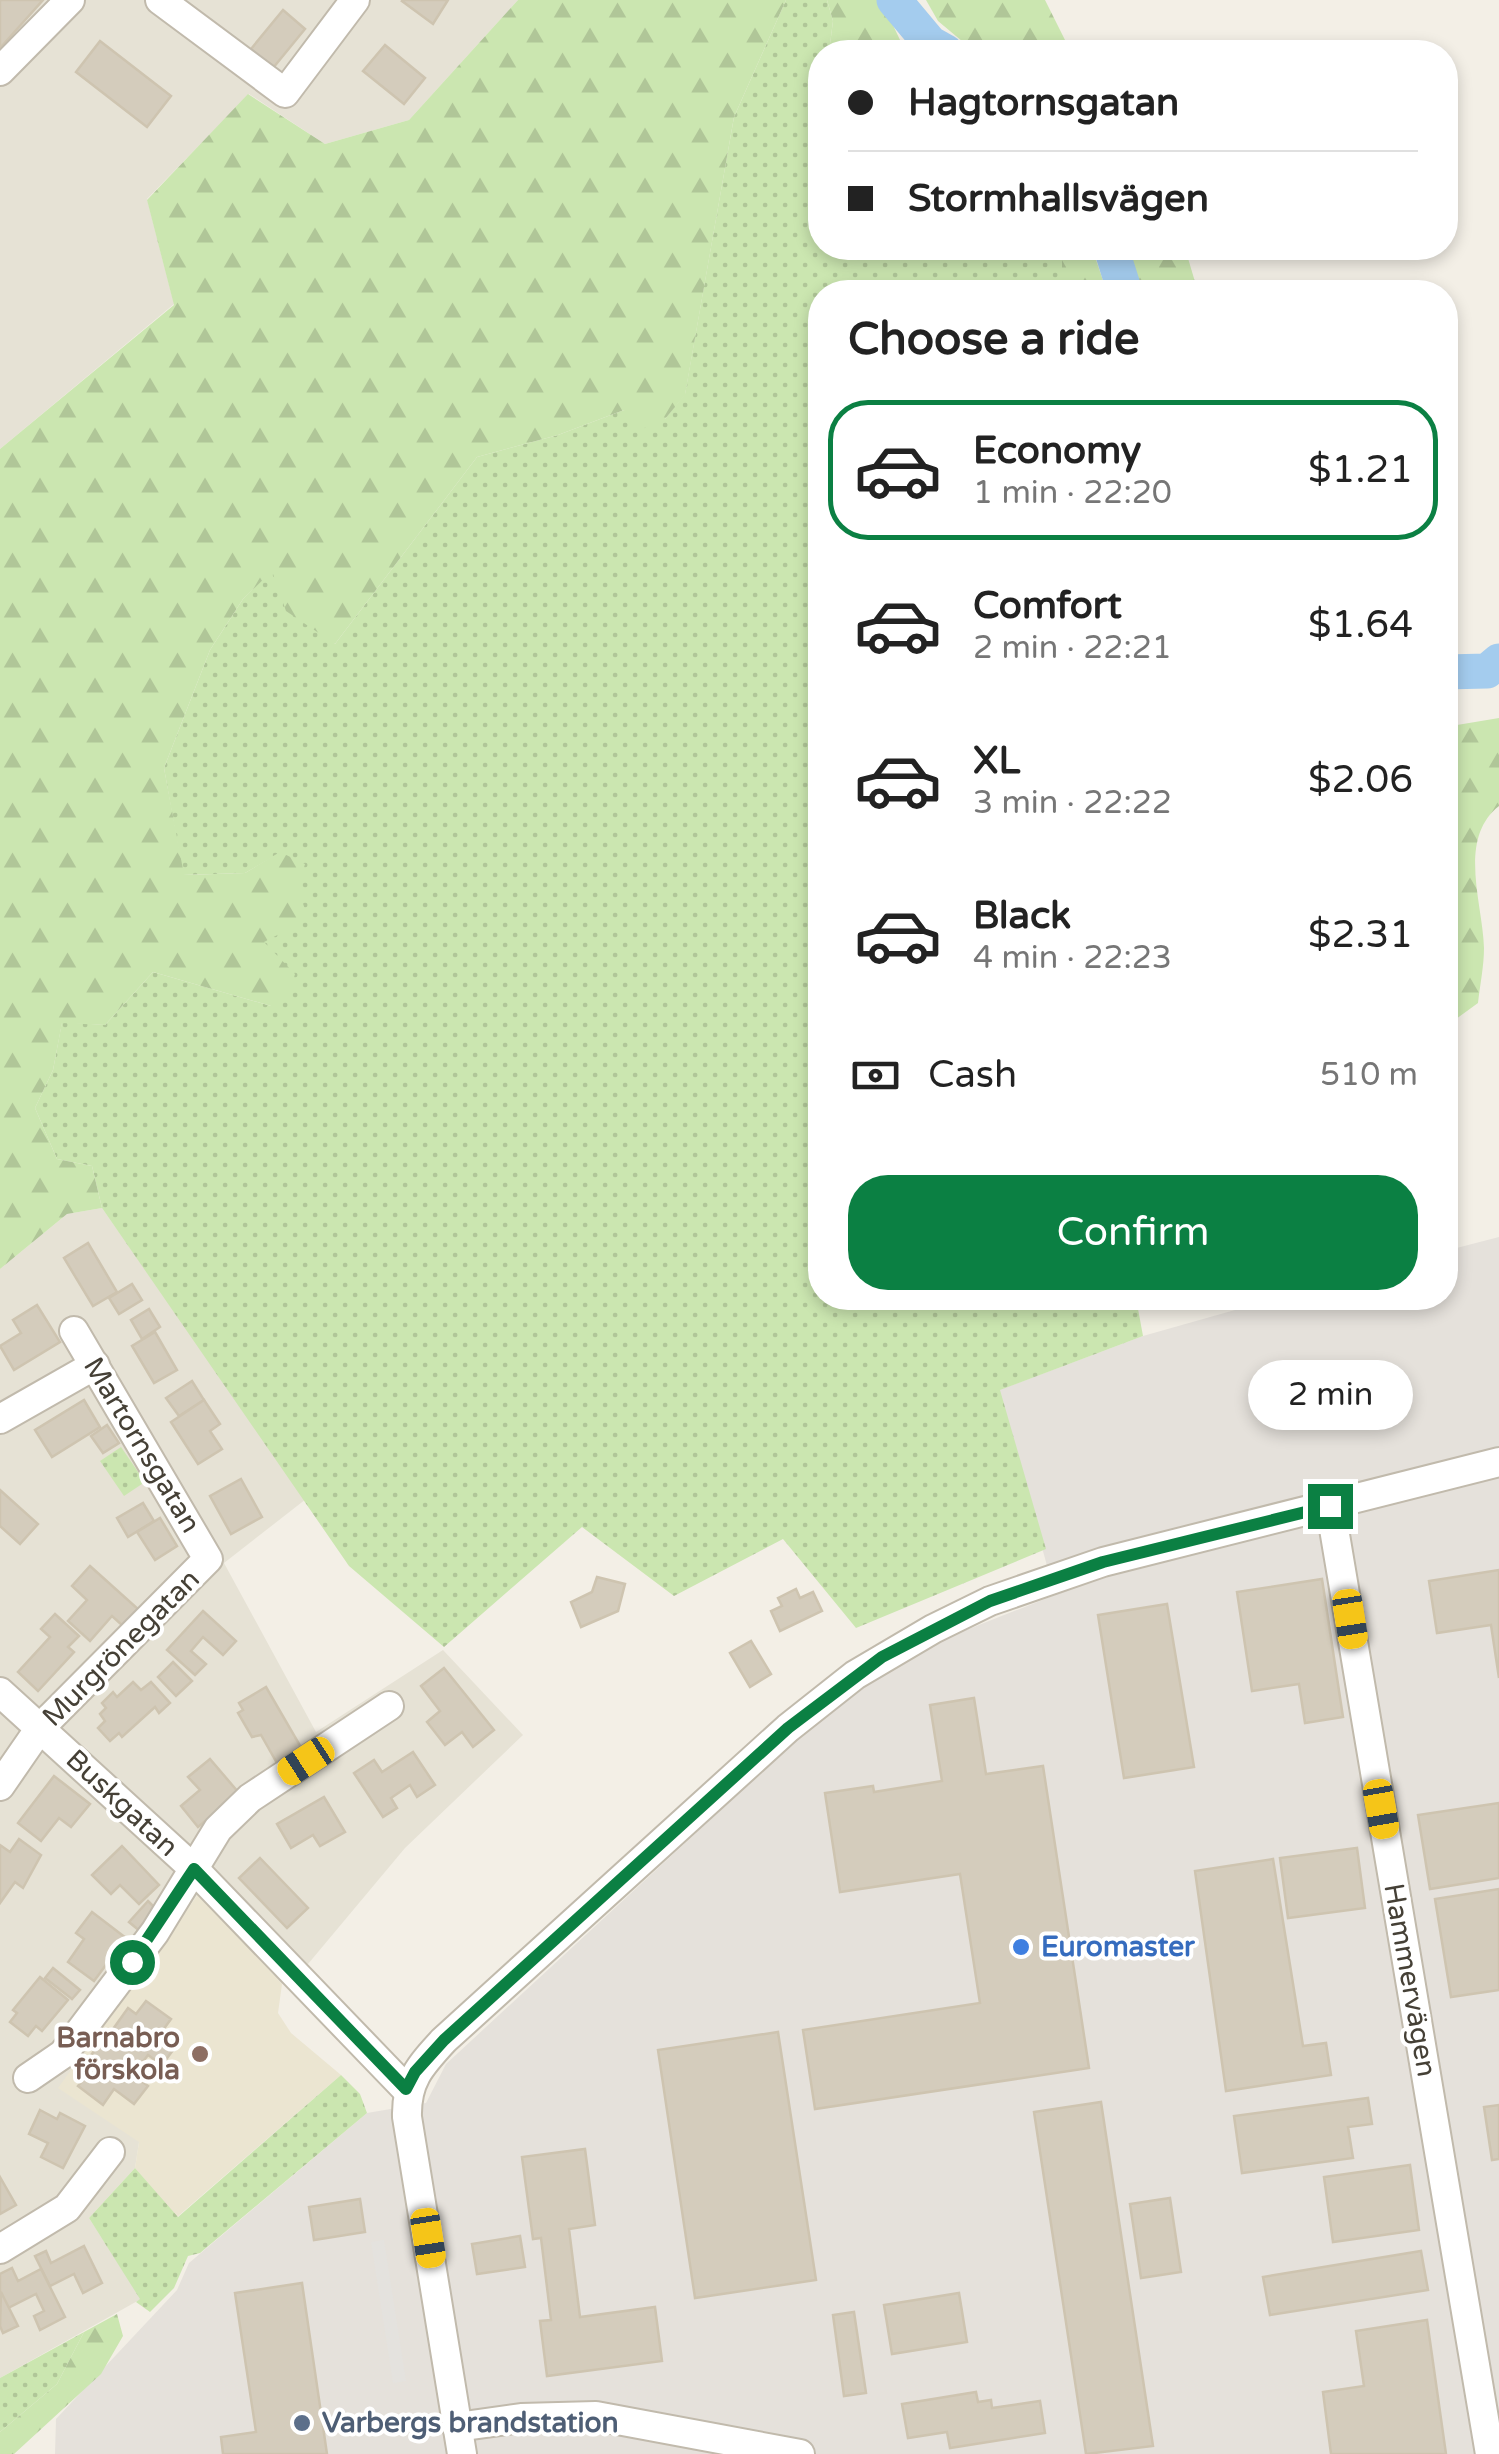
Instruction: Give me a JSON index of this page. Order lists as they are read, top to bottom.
{
  "streets": {
    "street": [
      "Martornsgatan",
      "Murgrönegatan",
      "Buskgatan",
      "Hammervägen"
    ]
  },
  "crossings": [
    ["Martornsgatan", "Murgrönegatan"],
    ["Murgrönegatan", "Buskgatan"]
  ],
  "places": ["Euromaster", "Barnabro förskola", "Varbergs brandstation"],
  "page": {
    "banner": ["Hagtornsgatan", "Stormhallsvägen"],
    "heading": "Choose a ride",
    "list": [
      {
        "name": "Economy",
        "note": "1 min · 22:20",
        "value": "$1.21"
      },
      {
        "name": "Comfort",
        "note": "2 min · 22:21",
        "value": "$1.64"
      },
      {
        "name": "XL",
        "note": "3 min · 22:22",
        "value": "$2.06"
      },
      {
        "name": "Black",
        "note": "4 min · 22:23",
        "value": "$2.31"
      }
    ],
    "pay": ["Cash", "510 m"],
    "buttons": "Confirm",
    "bubble": "2 min"
  }
}
